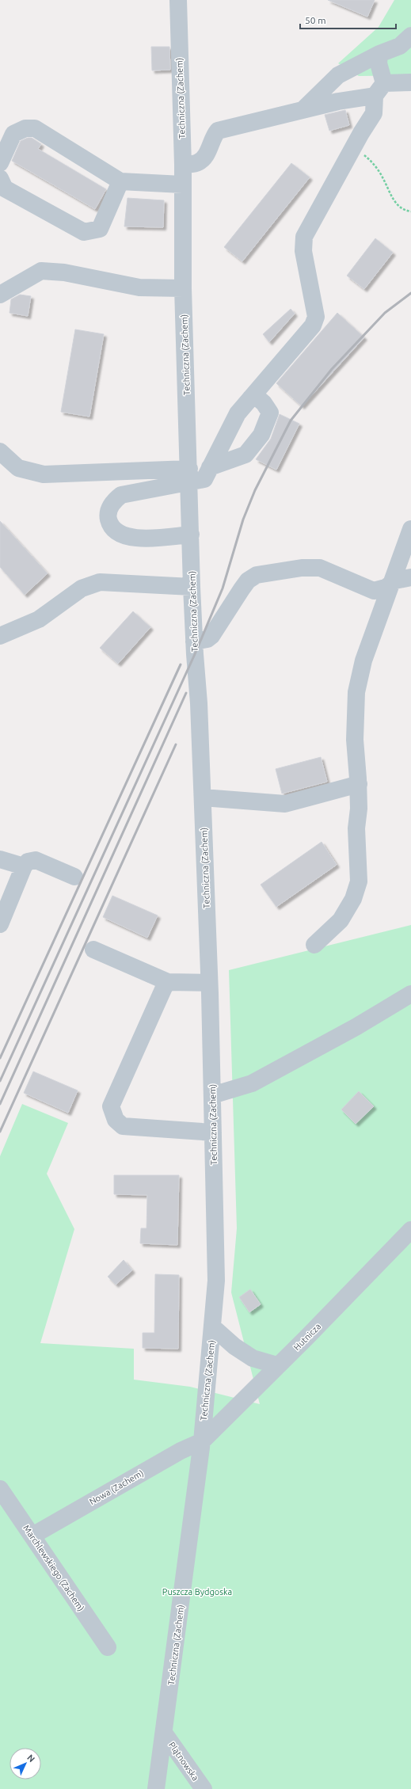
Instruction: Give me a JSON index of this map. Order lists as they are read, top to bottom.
{
  "streets": {
    "street": [
      "Techniczna (Zachem)",
      "Hutnicza",
      "Nowa (Zachem)",
      "Marchlewskiego (Zachem)",
      "Plątnowska"
    ]
  },
  "crossings": [
    ["Techniczna (Zachem)", "Hutnicza"],
    ["Techniczna (Zachem)", "Nowa (Zachem)"],
    ["Techniczna (Zachem)", "Plątnowska"],
    ["Hutnicza", "Nowa (Zachem)"],
    ["Nowa (Zachem)", "Marchlewskiego (Zachem)"]
  ],
  "parks": ["Puszcza Bydgoska"],
  "scale_bar": "50 m",
  "north": "top right"
}
